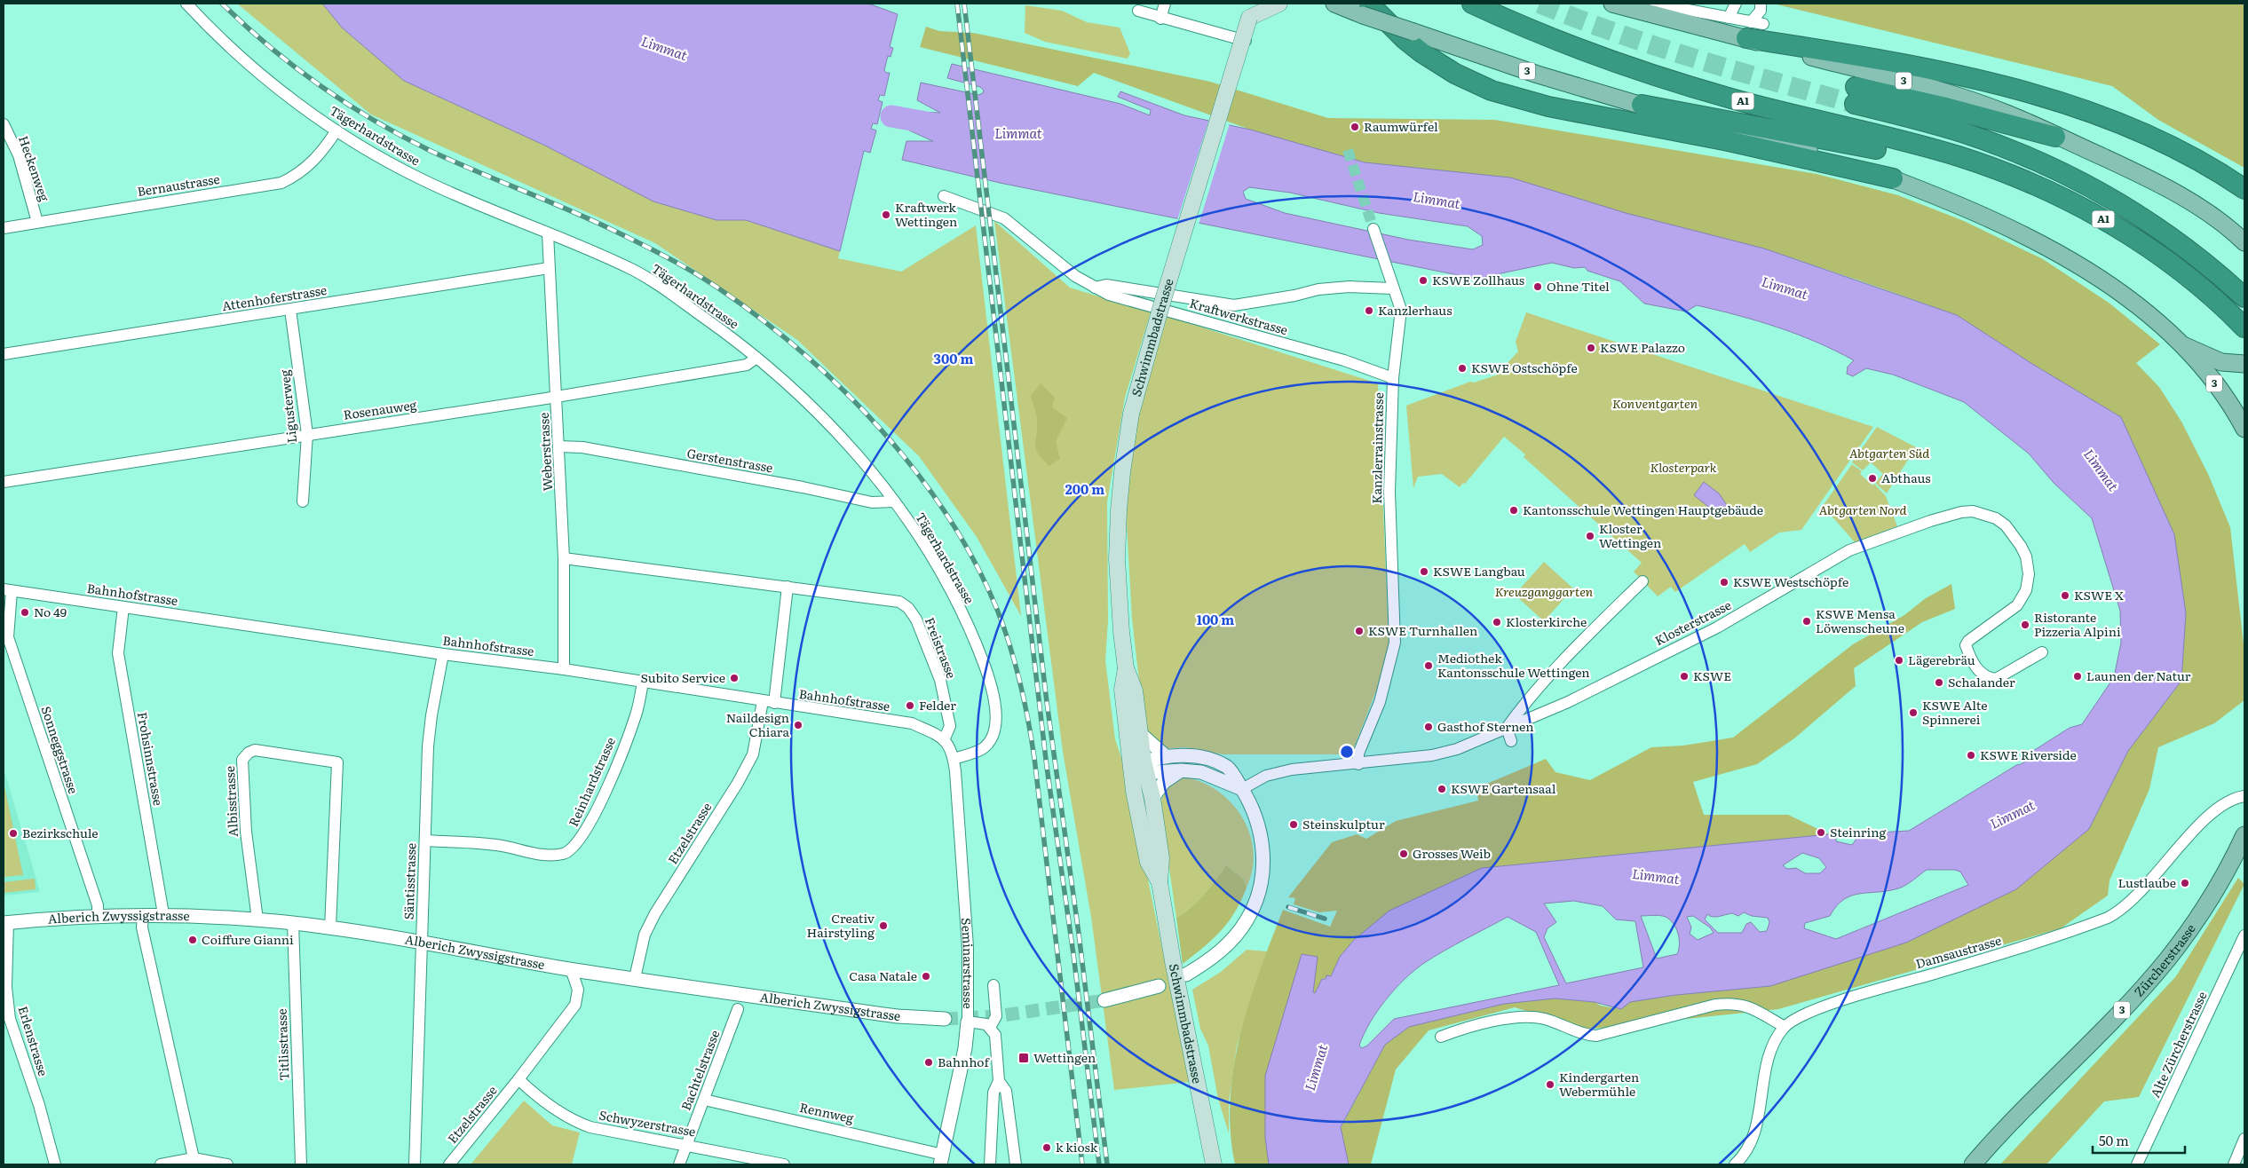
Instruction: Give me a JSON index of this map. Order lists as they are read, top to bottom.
{
  "streets": {
    "highway": ["A1"],
    "main road": ["3", "Schwimmbadstrasse", "Zürcherstrasse"],
    "street": [
      "Tägerhardstrasse",
      "Heckenweg",
      "Bernaustrasse",
      "Attenhoferstrasse",
      "Kraftwerkstrasse",
      "Ligusterweg",
      "Rosenauweg",
      "Kanzlerrainstrasse",
      "Weberstrasse",
      "Gerstenstrasse",
      "Bahnhofstrasse",
      "Klosterstrasse",
      "Freistrasse",
      "Sonneggstrasse",
      "Frohsinnstrasse",
      "Reinhardstrasse",
      "Albisstrasse",
      "Etzelstrasse",
      "Säntisstrasse",
      "Alberich Zwyssigstrasse",
      "Damsaustrasse",
      "Seminarstrasse",
      "Erlenstrasse",
      "Titlisstrasse",
      "Alte Zürcherstrasse",
      "Bachtelstrasse",
      "Rennweg",
      "Schwyzerstrasse"
    ]
  },
  "crossings": [
    ["3", "A1"],
    ["Tägerhardstrasse", "Bernaustrasse"],
    ["Tägerhardstrasse", "Rosenauweg"],
    ["Tägerhardstrasse", "Weberstrasse"],
    ["Tägerhardstrasse", "Gerstenstrasse"],
    ["Tägerhardstrasse", "Seminarstrasse"],
    ["Heckenweg", "Bernaustrasse"],
    ["Attenhoferstrasse", "Ligusterweg"],
    ["Attenhoferstrasse", "Weberstrasse"],
    ["Kraftwerkstrasse", "Kanzlerrainstrasse"],
    ["Ligusterweg", "Rosenauweg"],
    ["Rosenauweg", "Weberstrasse"],
    ["Kanzlerrainstrasse", "Klosterstrasse"],
    ["Weberstrasse", "Gerstenstrasse"],
    ["Weberstrasse", "Bahnhofstrasse"],
    ["Weberstrasse", "Freistrasse"],
    ["Bahnhofstrasse", "Freistrasse"],
    ["Bahnhofstrasse", "Sonneggstrasse"],
    ["Bahnhofstrasse", "Frohsinnstrasse"],
    ["Bahnhofstrasse", "Reinhardstrasse"],
    ["Bahnhofstrasse", "Etzelstrasse"],
    ["Bahnhofstrasse", "Säntisstrasse"],
    ["Sonneggstrasse", "Alberich Zwyssigstrasse"],
    ["Frohsinnstrasse", "Alberich Zwyssigstrasse"],
    ["Reinhardstrasse", "Säntisstrasse"],
    ["Albisstrasse", "Alberich Zwyssigstrasse"],
    ["Etzelstrasse", "Alberich Zwyssigstrasse"],
    ["Etzelstrasse", "Schwyzerstrasse"],
    ["Säntisstrasse", "Alberich Zwyssigstrasse"],
    ["Alberich Zwyssigstrasse", "Erlenstrasse"],
    ["Alberich Zwyssigstrasse", "Titlisstrasse"],
    ["Seminarstrasse", "Rennweg"],
    ["Bachtelstrasse", "Rennweg"],
    ["Bachtelstrasse", "Schwyzerstrasse"]
  ],
  "water": ["Limmat"],
  "parks": [
    "Konventgarten",
    "Abtgarten Süd",
    "Klosterpark",
    "Abtgarten Nord",
    "Kreuzganggarten"
  ],
  "places": {
    "other": [
      "Raumwürfel",
      "Kraftwerk Wettingen",
      "KSWE Zollhaus",
      "Ohne Titel",
      "Kanzlerhaus",
      "KSWE Palazzo",
      "KSWE Ostschöpfe",
      "Abthaus",
      "Kantonsschule Wettingen Hauptgebäude",
      "Kloster Wettingen",
      "KSWE Langbau",
      "KSWE Westschöpfe",
      "KSWE X",
      "No 49",
      "KSWE Mensa Löwenscheune",
      "Klosterkirche",
      "Ristorante Pizzeria Alpini",
      "KSWE Turnhallen",
      "Lägerebräu",
      "Mediothek Kantonsschule Wettingen",
      "KSWE",
      "Launen der Natur",
      "Subito Service",
      "Schalander",
      "Felder",
      "KSWE Alte Spinnerei",
      "Naildesign Chiara",
      "Gasthof Sternen",
      "KSWE Riverside",
      "KSWE Gartensaal",
      "Steinskulptur",
      "Steinring",
      "Bezirkschule",
      "Grosses Weib",
      "Lustlaube",
      "Creativ Hairstyling",
      "Coiffure Gianni",
      "Casa Natale",
      "Bahnhof",
      "Kindergarten Webermühle",
      "k kiosk"
    ],
    "transit": ["Wettingen"]
  },
  "scale_bar": "50 m",
  "rings": ["300 m", "200 m", "100 m"]
}
